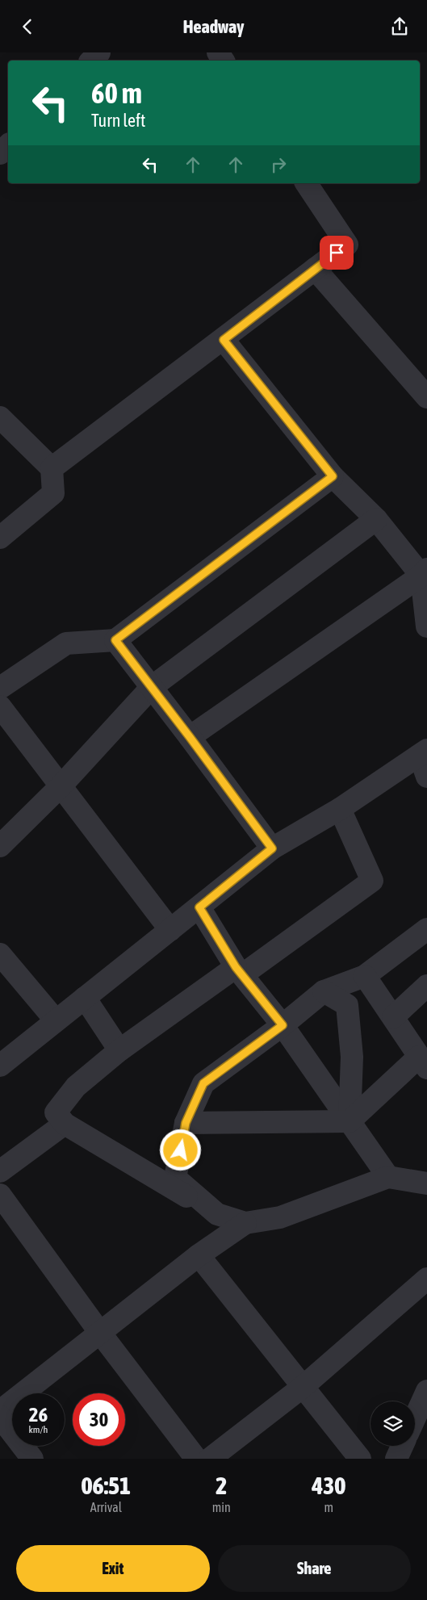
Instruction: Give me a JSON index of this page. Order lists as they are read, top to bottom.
{
  "page": {
    "header": "Headway",
    "turn": ["60 m", "Turn left"],
    "speed": "26 km/h",
    "limit": "30",
    "eta": [
      "06:51",
      "Arrival",
      "2",
      "min",
      "430",
      "m"
    ],
    "buttons": ["Exit", "Share"]
  }
}
